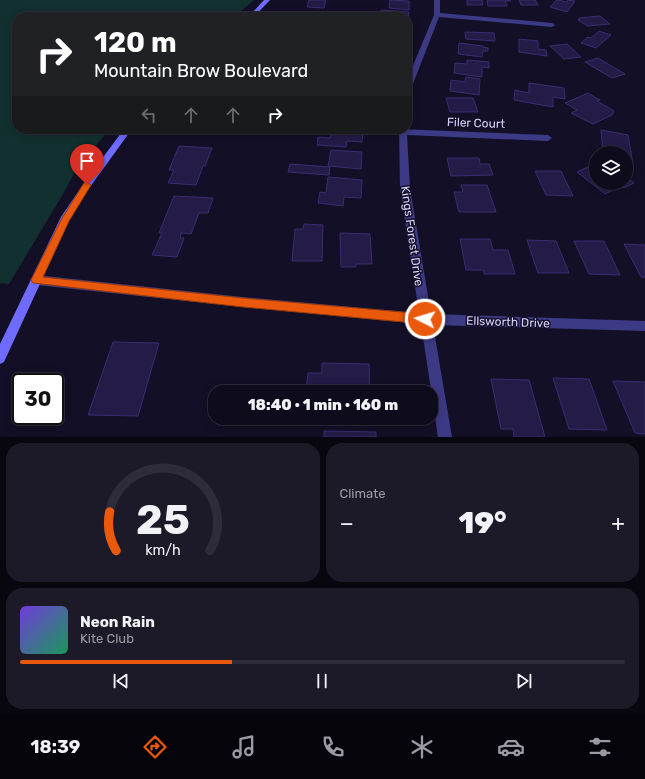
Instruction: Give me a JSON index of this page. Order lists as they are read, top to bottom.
{
  "streets": {
    "street": ["Filer Court", "Kings Forest Drive", "Ellsworth Drive"]
  },
  "crossings": [
    ["Kings Forest Drive", "Ellsworth Drive"]
  ],
  "page": {
    "turn": ["120 m", "Mountain Brow Boulevard"],
    "limit": "30",
    "trip": "18:40 · 1 min · 160 m",
    "tile": "Climate",
    "heat": ["−", "19°", "+"],
    "song": ["Neon Rain", "Kite Club"],
    "tabs": "18:39",
    "gauge": ["25", "km/h"]
  }
}
